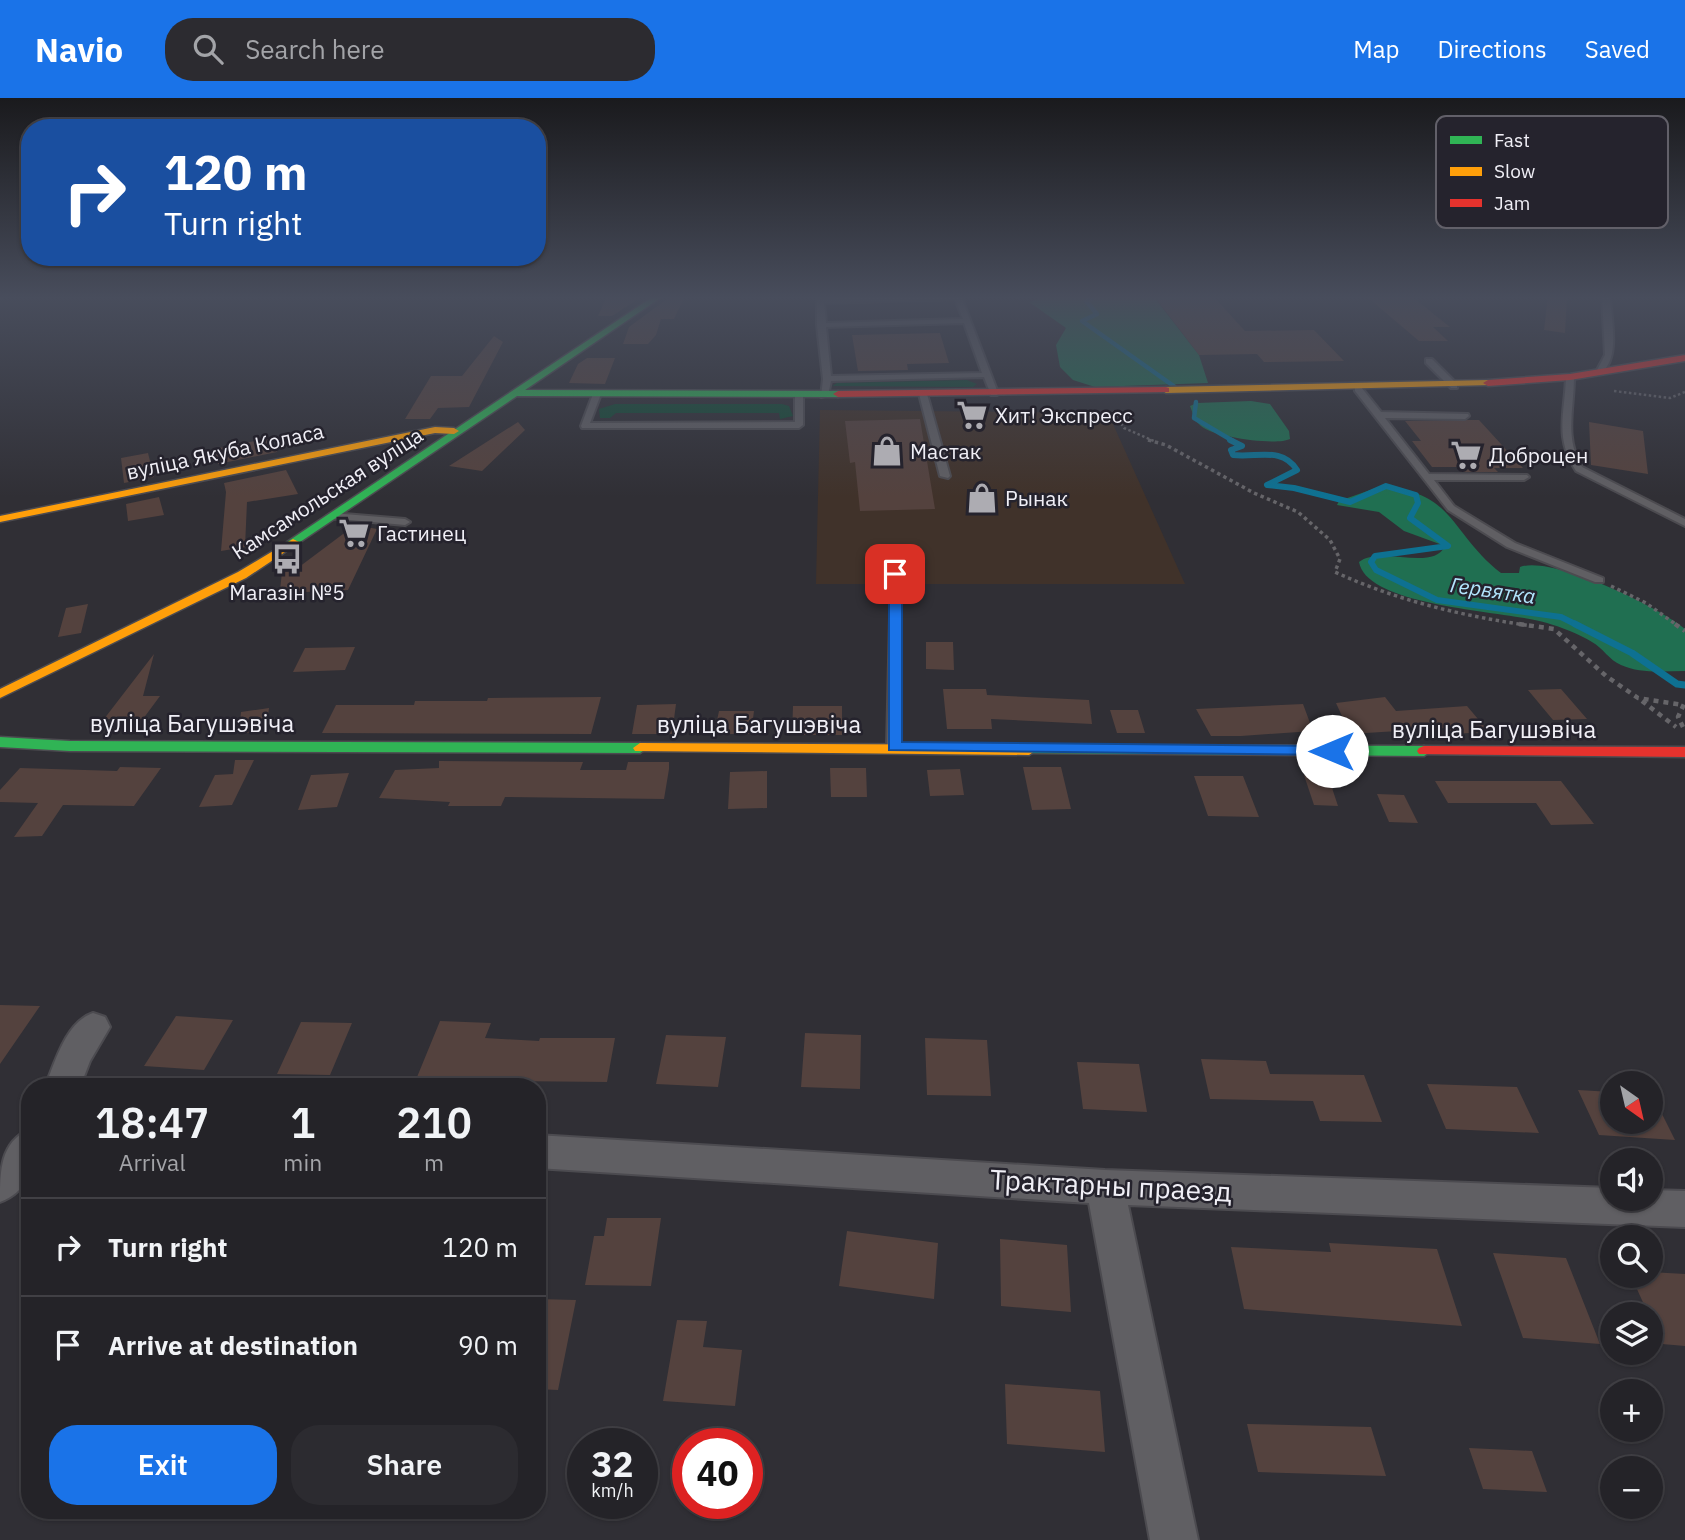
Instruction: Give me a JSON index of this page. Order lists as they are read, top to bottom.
{
  "streets": {
    "street": [
      "вуліца Якуба Коласа",
      "Камсамольская вуліца",
      "вуліца Багушэвіча",
      "Трактарны праезд"
    ]
  },
  "crossings": [
    ["вуліца Якуба Коласа", "Камсамольская вуліца"]
  ],
  "water": ["Гервятка"],
  "places": {
    "supermarket": ["Хит! Экспресс", "Доброцен", "Гастинец"],
    "shop": ["Мастак", "Рынак"],
    "bus stop": ["Магазін №5"]
  },
  "legend": ["Fast", "Slow", "Jam"],
  "north": "bottom right",
  "page": {
    "header": "Navio",
    "search": "Search here",
    "nav": ["Map", "Directions", "Saved"],
    "turn": ["120 m", "Turn right"],
    "map_buttons": ["+", "−"],
    "eta": [
      "18:47",
      "Arrival",
      "1",
      "min",
      "210",
      "m"
    ],
    "list": [
      {
        "name": "Turn right",
        "value": "120 m"
      },
      {
        "name": "Arrive at destination",
        "value": "90 m"
      }
    ],
    "buttons": ["Exit", "Share"],
    "speed": "32 km/h",
    "limit": "40"
  }
}
